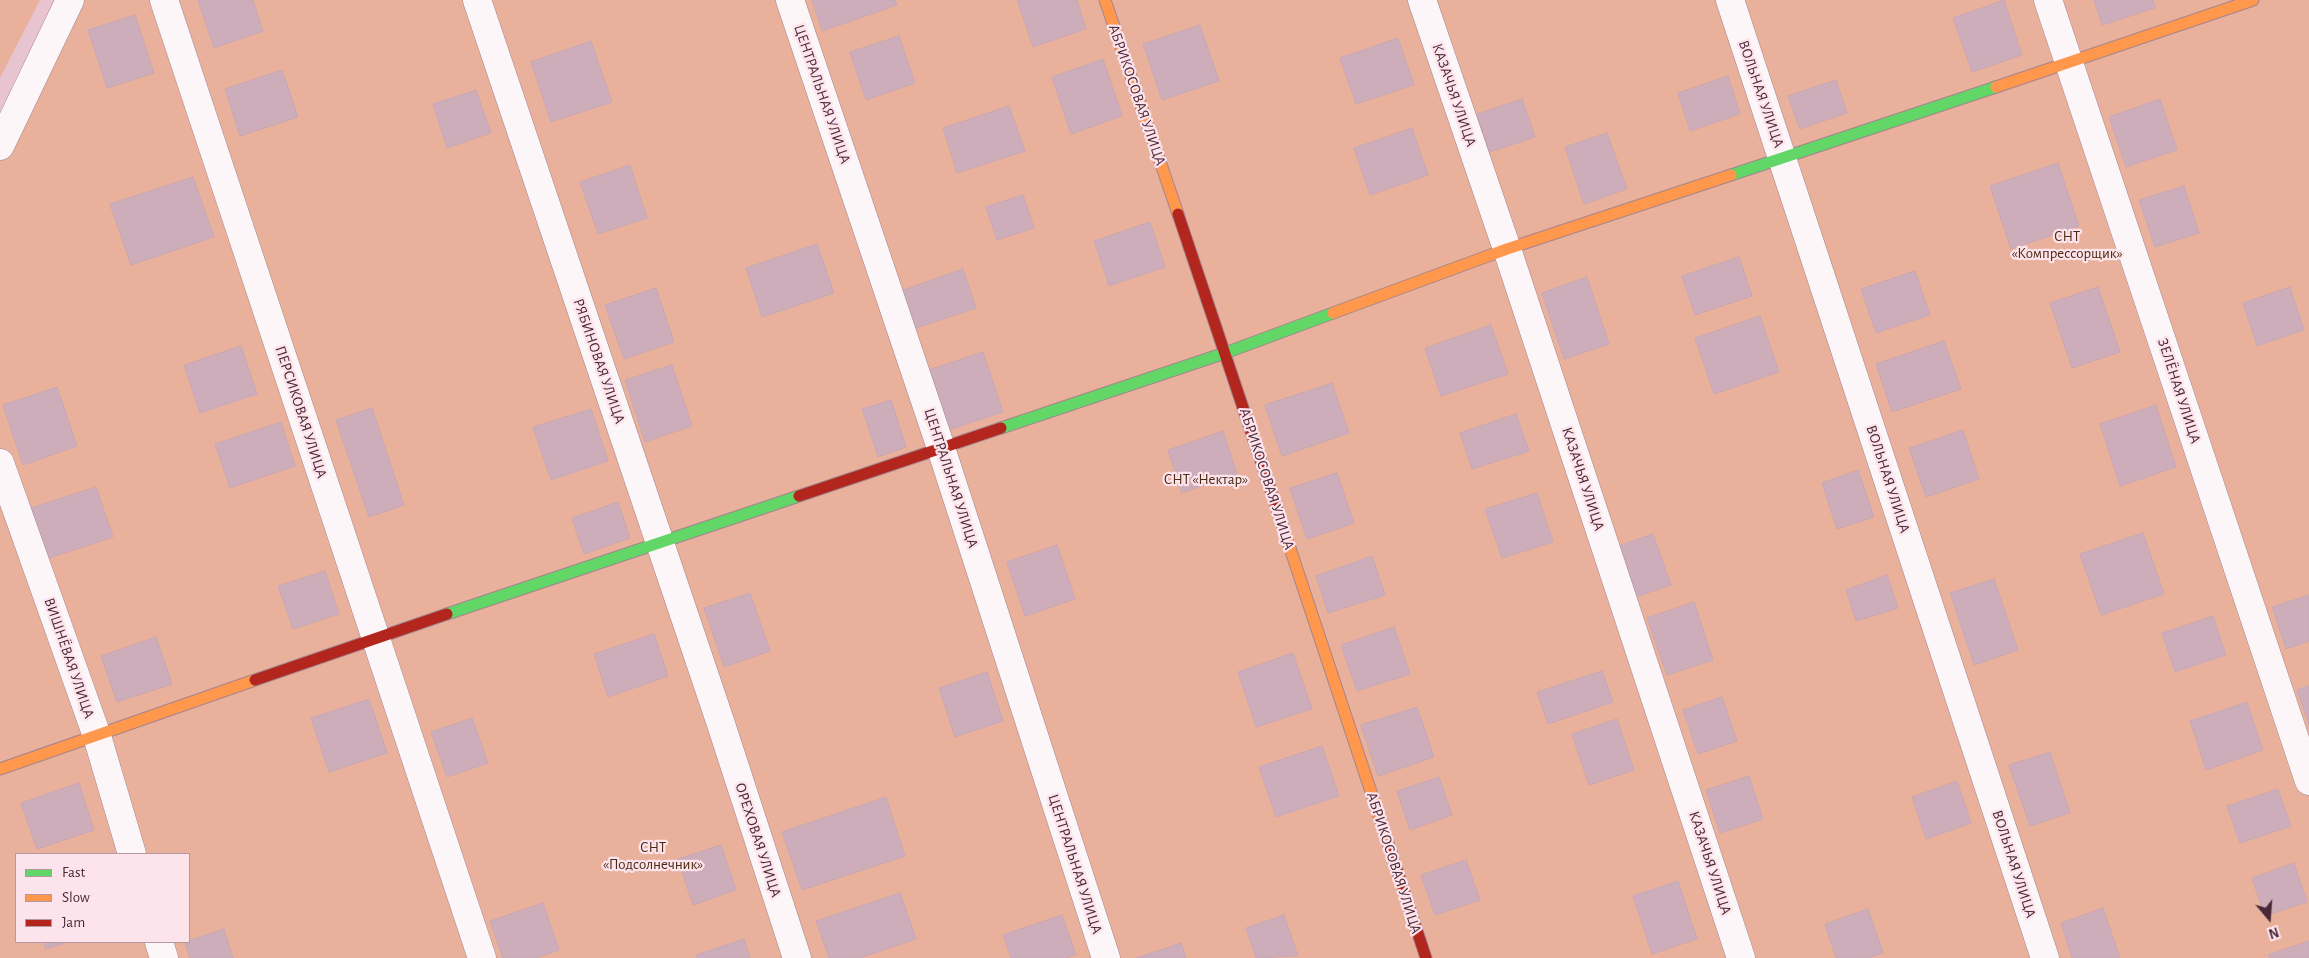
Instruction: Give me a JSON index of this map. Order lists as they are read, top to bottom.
{
  "streets": {
    "street": [
      "ЦЕНТРАЛЬНАЯ УЛИЦА",
      "ВОЛЬНАЯ УЛИЦА",
      "АБРИКОСОВАЯ УЛИЦА",
      "КАЗАЧЬЯ УЛИЦА",
      "РЯБИНОВАЯ УЛИЦА",
      "ЗЕЛЁНАЯ УЛИЦА",
      "ПЕРСИКОВАЯ УЛИЦА",
      "ВИШНЁВАЯ УЛИЦА",
      "ОРЕХОВАЯ УЛИЦА"
    ]
  },
  "crossings": [
    ["РЯБИНОВАЯ УЛИЦА", "ОРЕХОВАЯ УЛИЦА"]
  ],
  "parks": ["СНТ «Компрессорщик»", "СНТ «Нектар»", "СНТ «Подсолнечник»"],
  "legend": ["Fast", "Slow", "Jam"],
  "north": "bottom"
}
